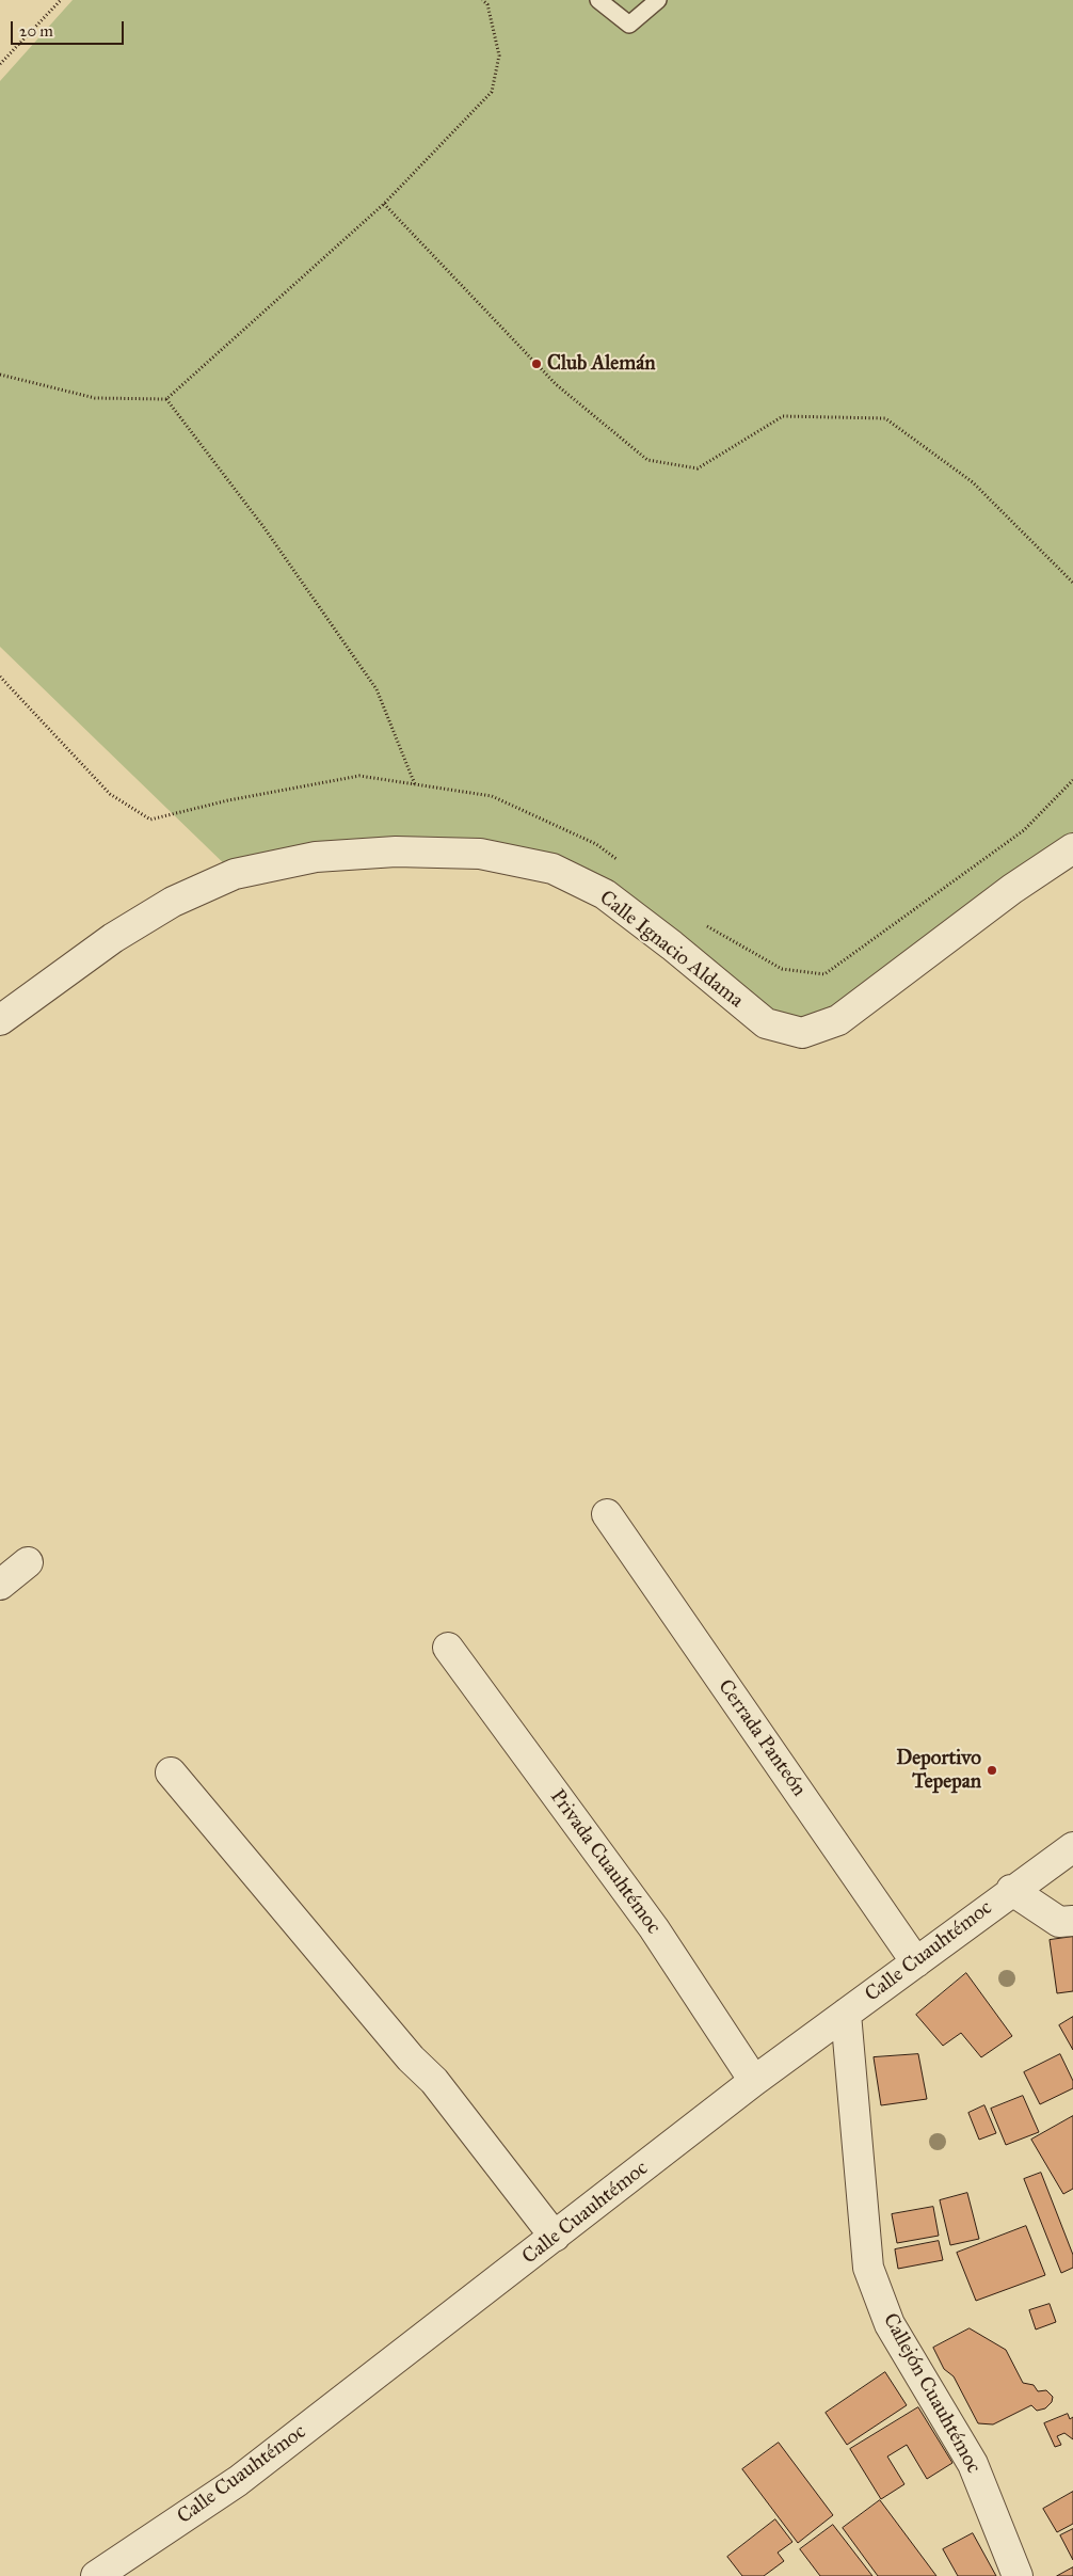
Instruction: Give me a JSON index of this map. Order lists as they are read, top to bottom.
{
  "streets": {
    "street": [
      "Calle Ignacio Aldama",
      "Cerrada Panteón",
      "Privada Cuauhtémoc",
      "Calle Cuauhtémoc",
      "Callejón Cuauhtémoc"
    ]
  },
  "crossings": [
    ["Cerrada Panteón", "Calle Cuauhtémoc"],
    ["Privada Cuauhtémoc", "Calle Cuauhtémoc"],
    ["Calle Cuauhtémoc", "Callejón Cuauhtémoc"]
  ],
  "places": ["Club Alemán", "Deportivo Tepepan"],
  "scale_bar": "20 m"
}
